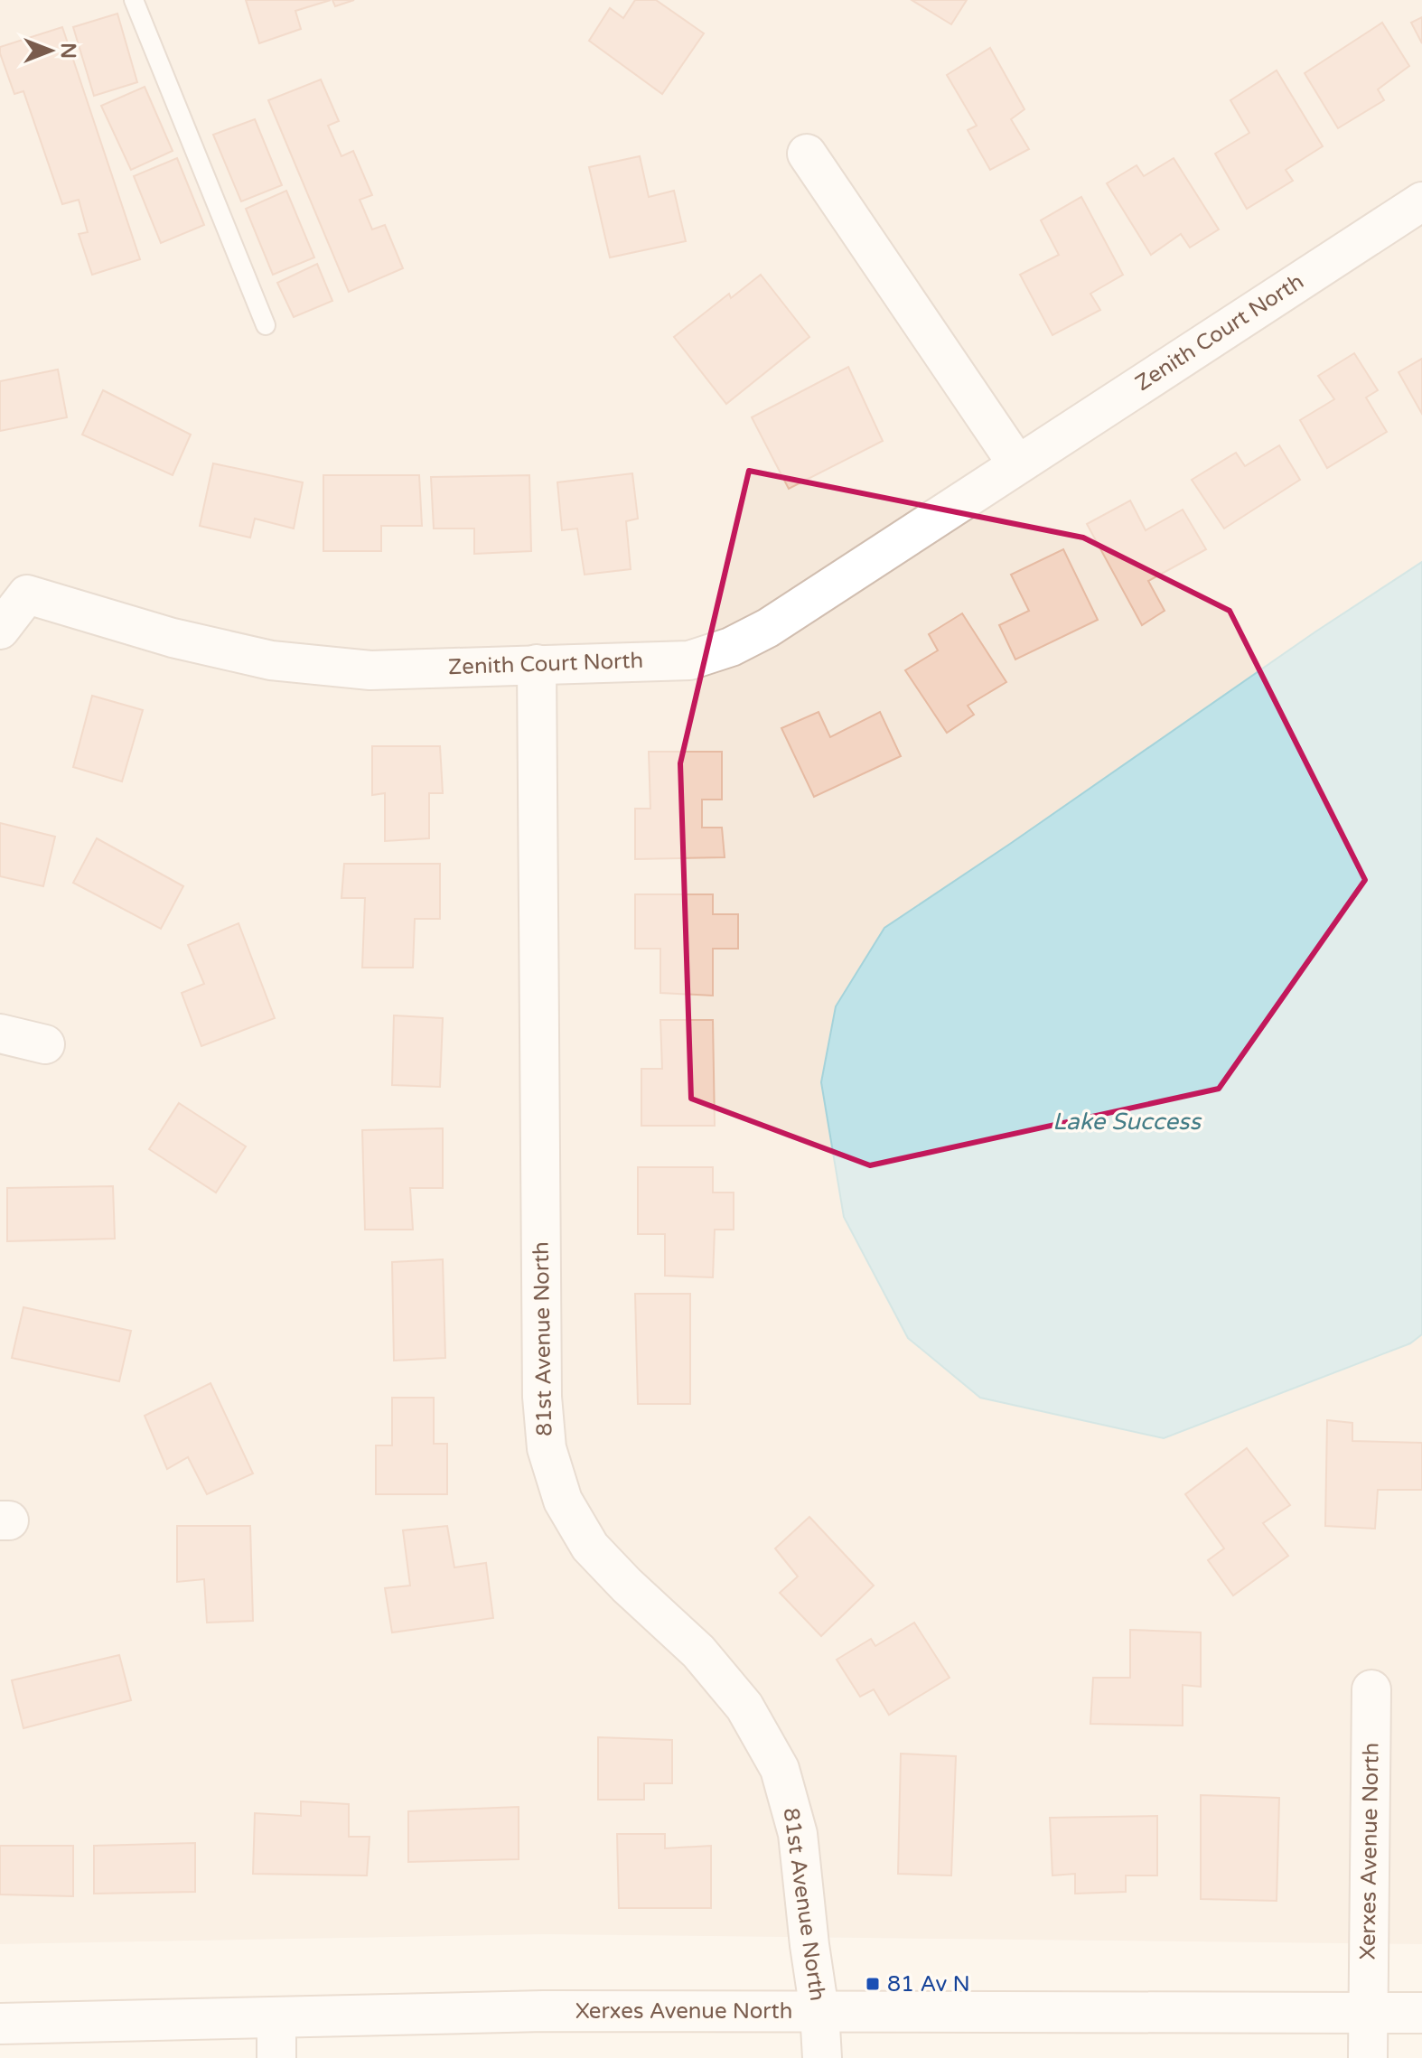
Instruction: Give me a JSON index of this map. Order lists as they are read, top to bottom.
{
  "streets": {
    "street": ["Zenith Court North", "81st Avenue North", "Xerxes Avenue North"]
  },
  "crossings": [
    ["Zenith Court North", "81st Avenue North"],
    ["81st Avenue North", "Xerxes Avenue North"]
  ],
  "water": ["Lake Success"],
  "places": {
    "transit": ["81 Av N"]
  },
  "north": "right"
}
